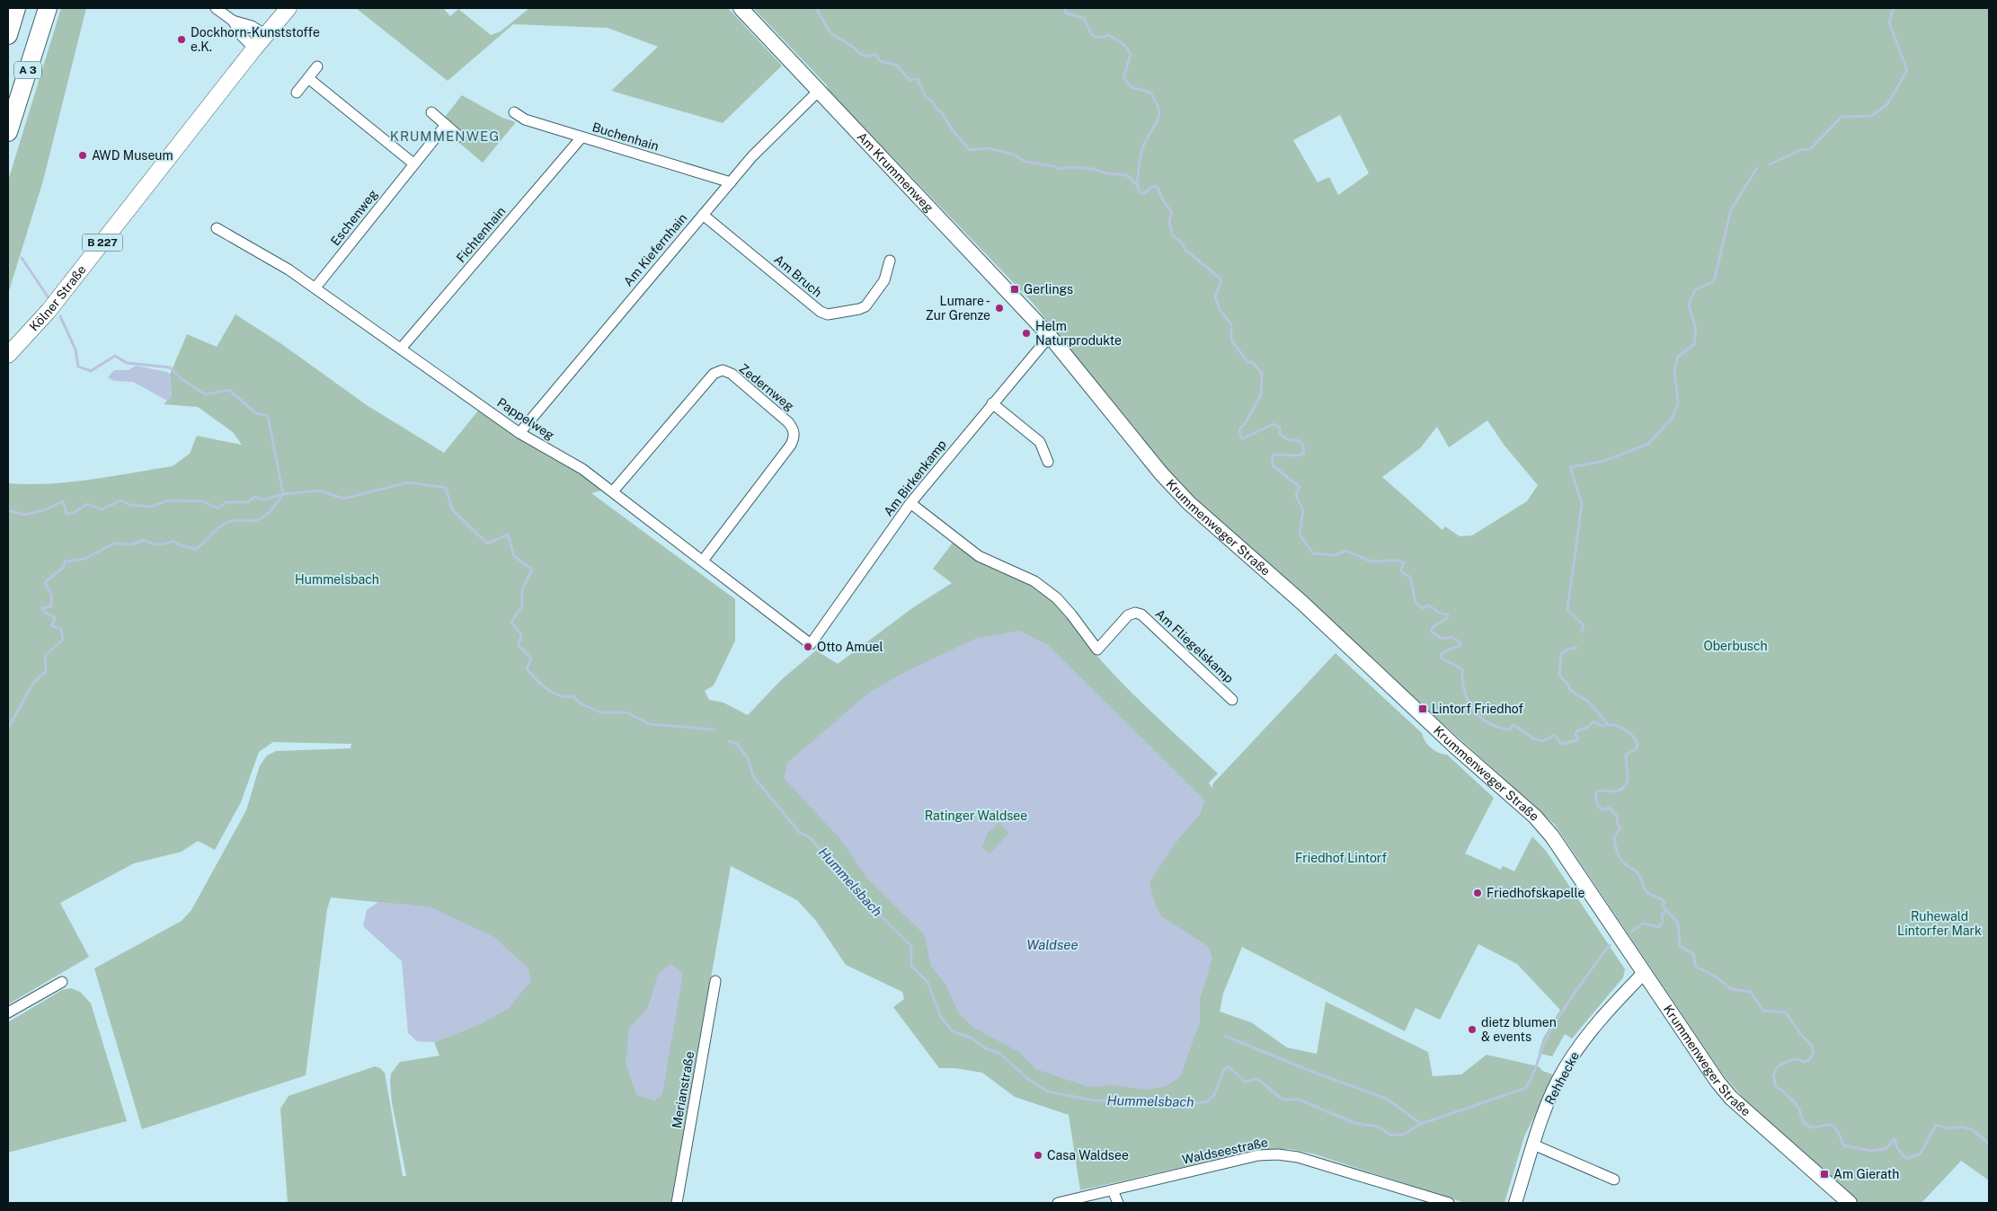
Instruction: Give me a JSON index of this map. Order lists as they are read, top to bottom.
{
  "streets": {
    "highway": ["A 3"],
    "main road": [
      "Am Krummenweg",
      "B 227",
      "Kölner Straße",
      "Krummenweger Straße"
    ],
    "street": [
      "Buchenhain",
      "Eschenweg",
      "Fichtenhain",
      "Am Kiefernhain",
      "Am Bruch",
      "Zedernweg",
      "Pappelweg",
      "Am Birkenkamp",
      "Am Fliegelskamp",
      "Rehhecke",
      "Merianstraße",
      "Waldseestraße"
    ]
  },
  "crossings": [
    ["Buchenhain", "Fichtenhain"],
    ["Buchenhain", "Am Kiefernhain"],
    ["Am Krummenweg", "Am Kiefernhain"],
    ["Am Krummenweg", "Am Birkenkamp"],
    ["Am Krummenweg", "Krummenweger Straße"],
    ["Eschenweg", "Pappelweg"],
    ["Fichtenhain", "Pappelweg"],
    ["Am Kiefernhain", "Am Bruch"],
    ["Am Kiefernhain", "Pappelweg"],
    ["Zedernweg", "Pappelweg"],
    ["Pappelweg", "Am Birkenkamp"],
    ["Am Birkenkamp", "Krummenweger Straße"],
    ["Am Birkenkamp", "Am Fliegelskamp"],
    ["Krummenweger Straße", "Rehhecke"]
  ],
  "districts": ["KRUMMENWEG"],
  "water": ["Hummelsbach", "Waldsee"],
  "parks": [
    "Hummelsbach",
    "Oberbusch",
    "Ratinger Waldsee",
    "Friedhof Lintorf",
    "Ruhewald Lintorfer Mark"
  ],
  "places": {
    "other": [
      "Dockhorn-Kunststoffe e.K.",
      "AWD Museum",
      "Lumare - Zur Grenze",
      "Helm Naturprodukte",
      "Otto Amuel",
      "Friedhofskapelle",
      "dietz blumen & events",
      "Casa Waldsee"
    ],
    "transit": ["Gerlings", "Lintorf Friedhof", "Am Gierath"]
  }
}
